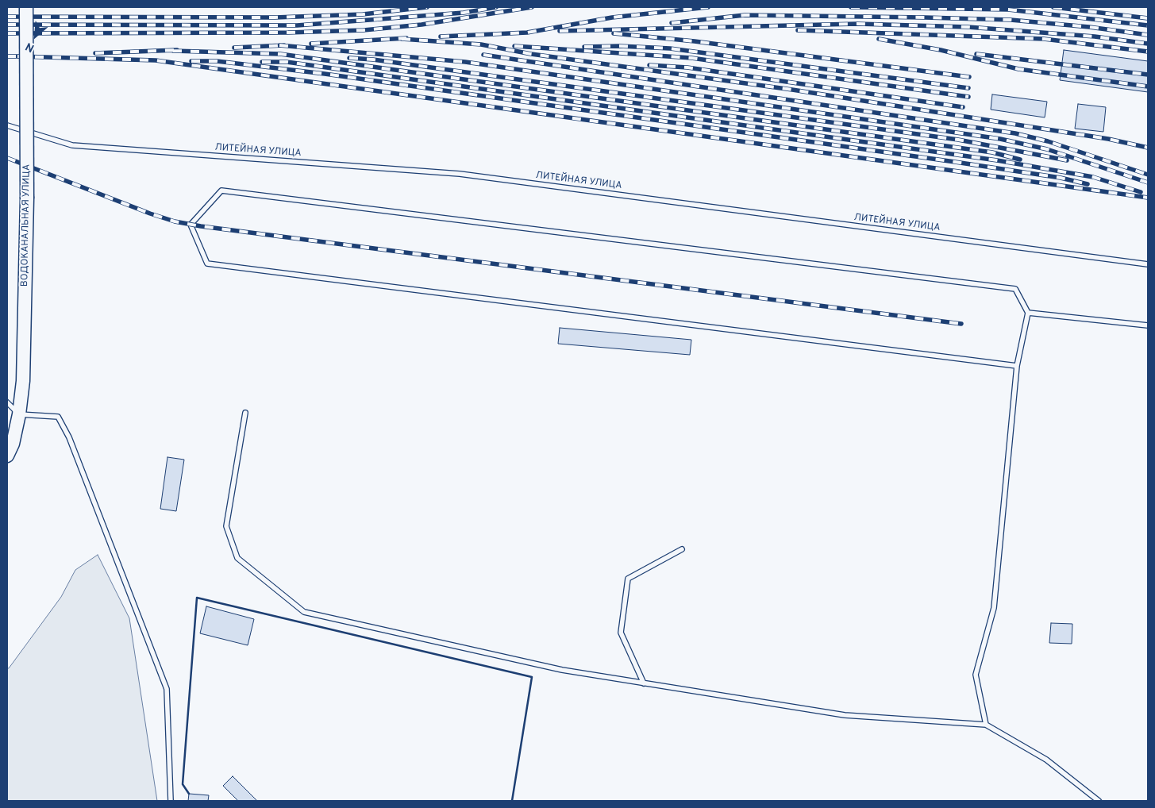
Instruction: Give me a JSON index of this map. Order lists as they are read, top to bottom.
{
  "streets": {
    "main road": ["ВОДОКАНАЛЬНАЯ УЛИЦА"],
    "lane": ["ЛИТЕЙНАЯ УЛИЦА"]
  },
  "north": "bottom left"
}
